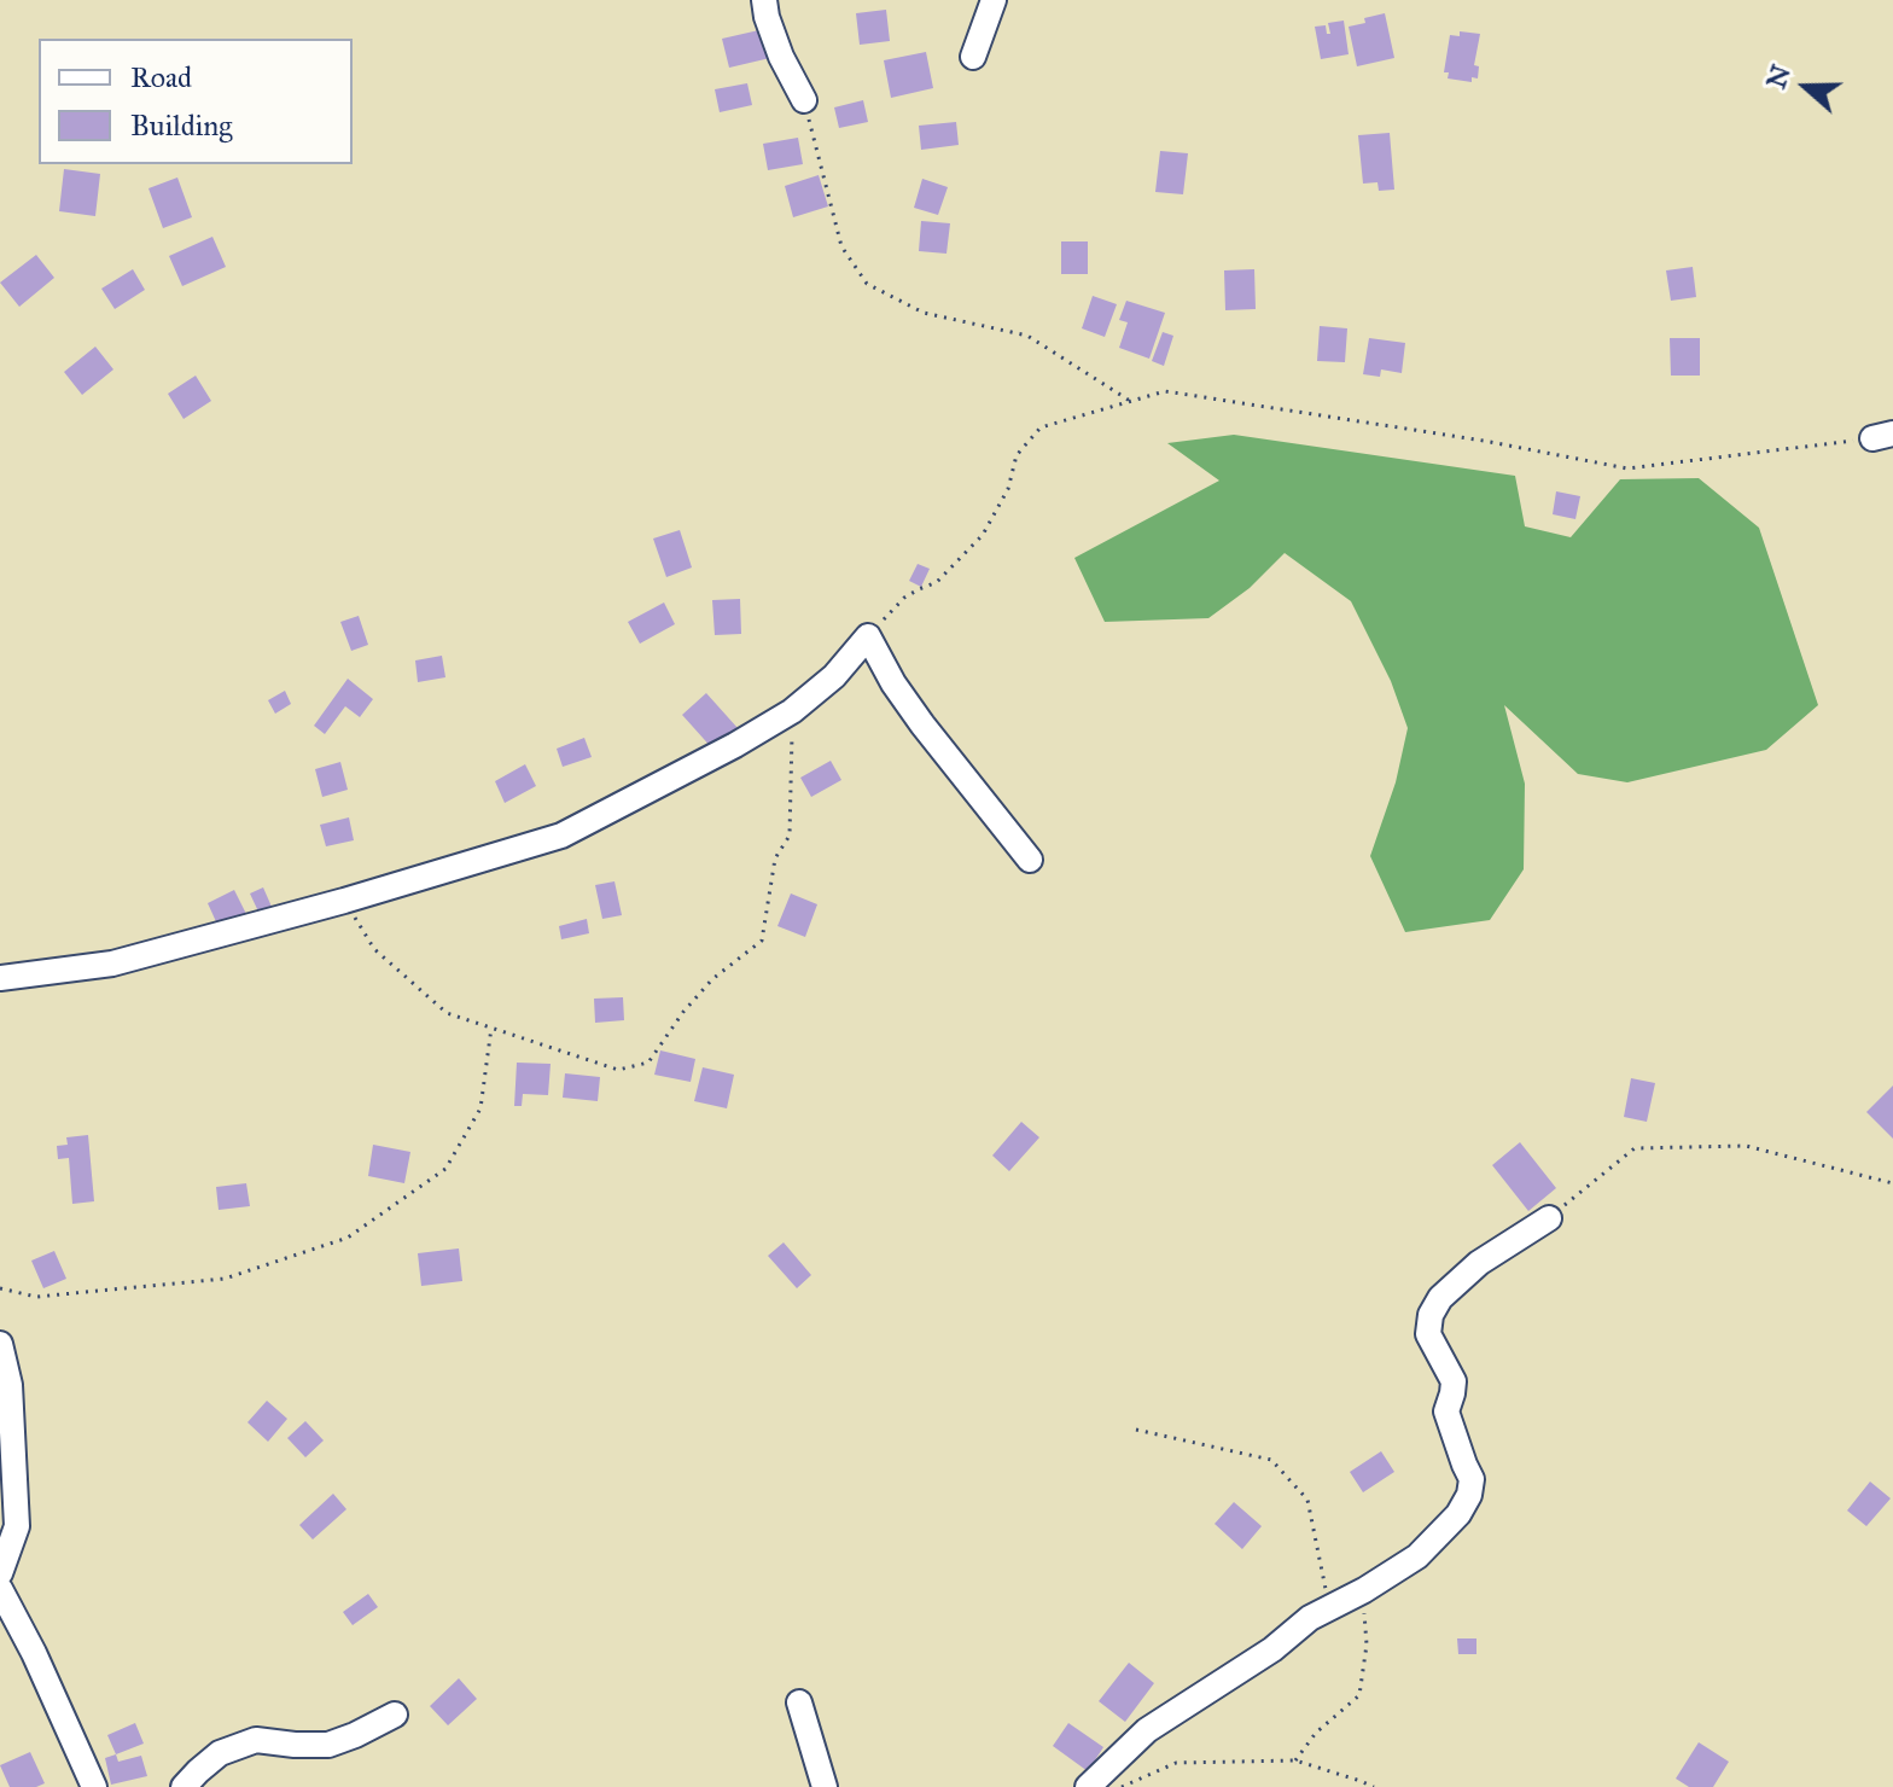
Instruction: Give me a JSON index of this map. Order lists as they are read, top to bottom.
{
  "legend": ["Road", "Building"],
  "north": "left"
}
